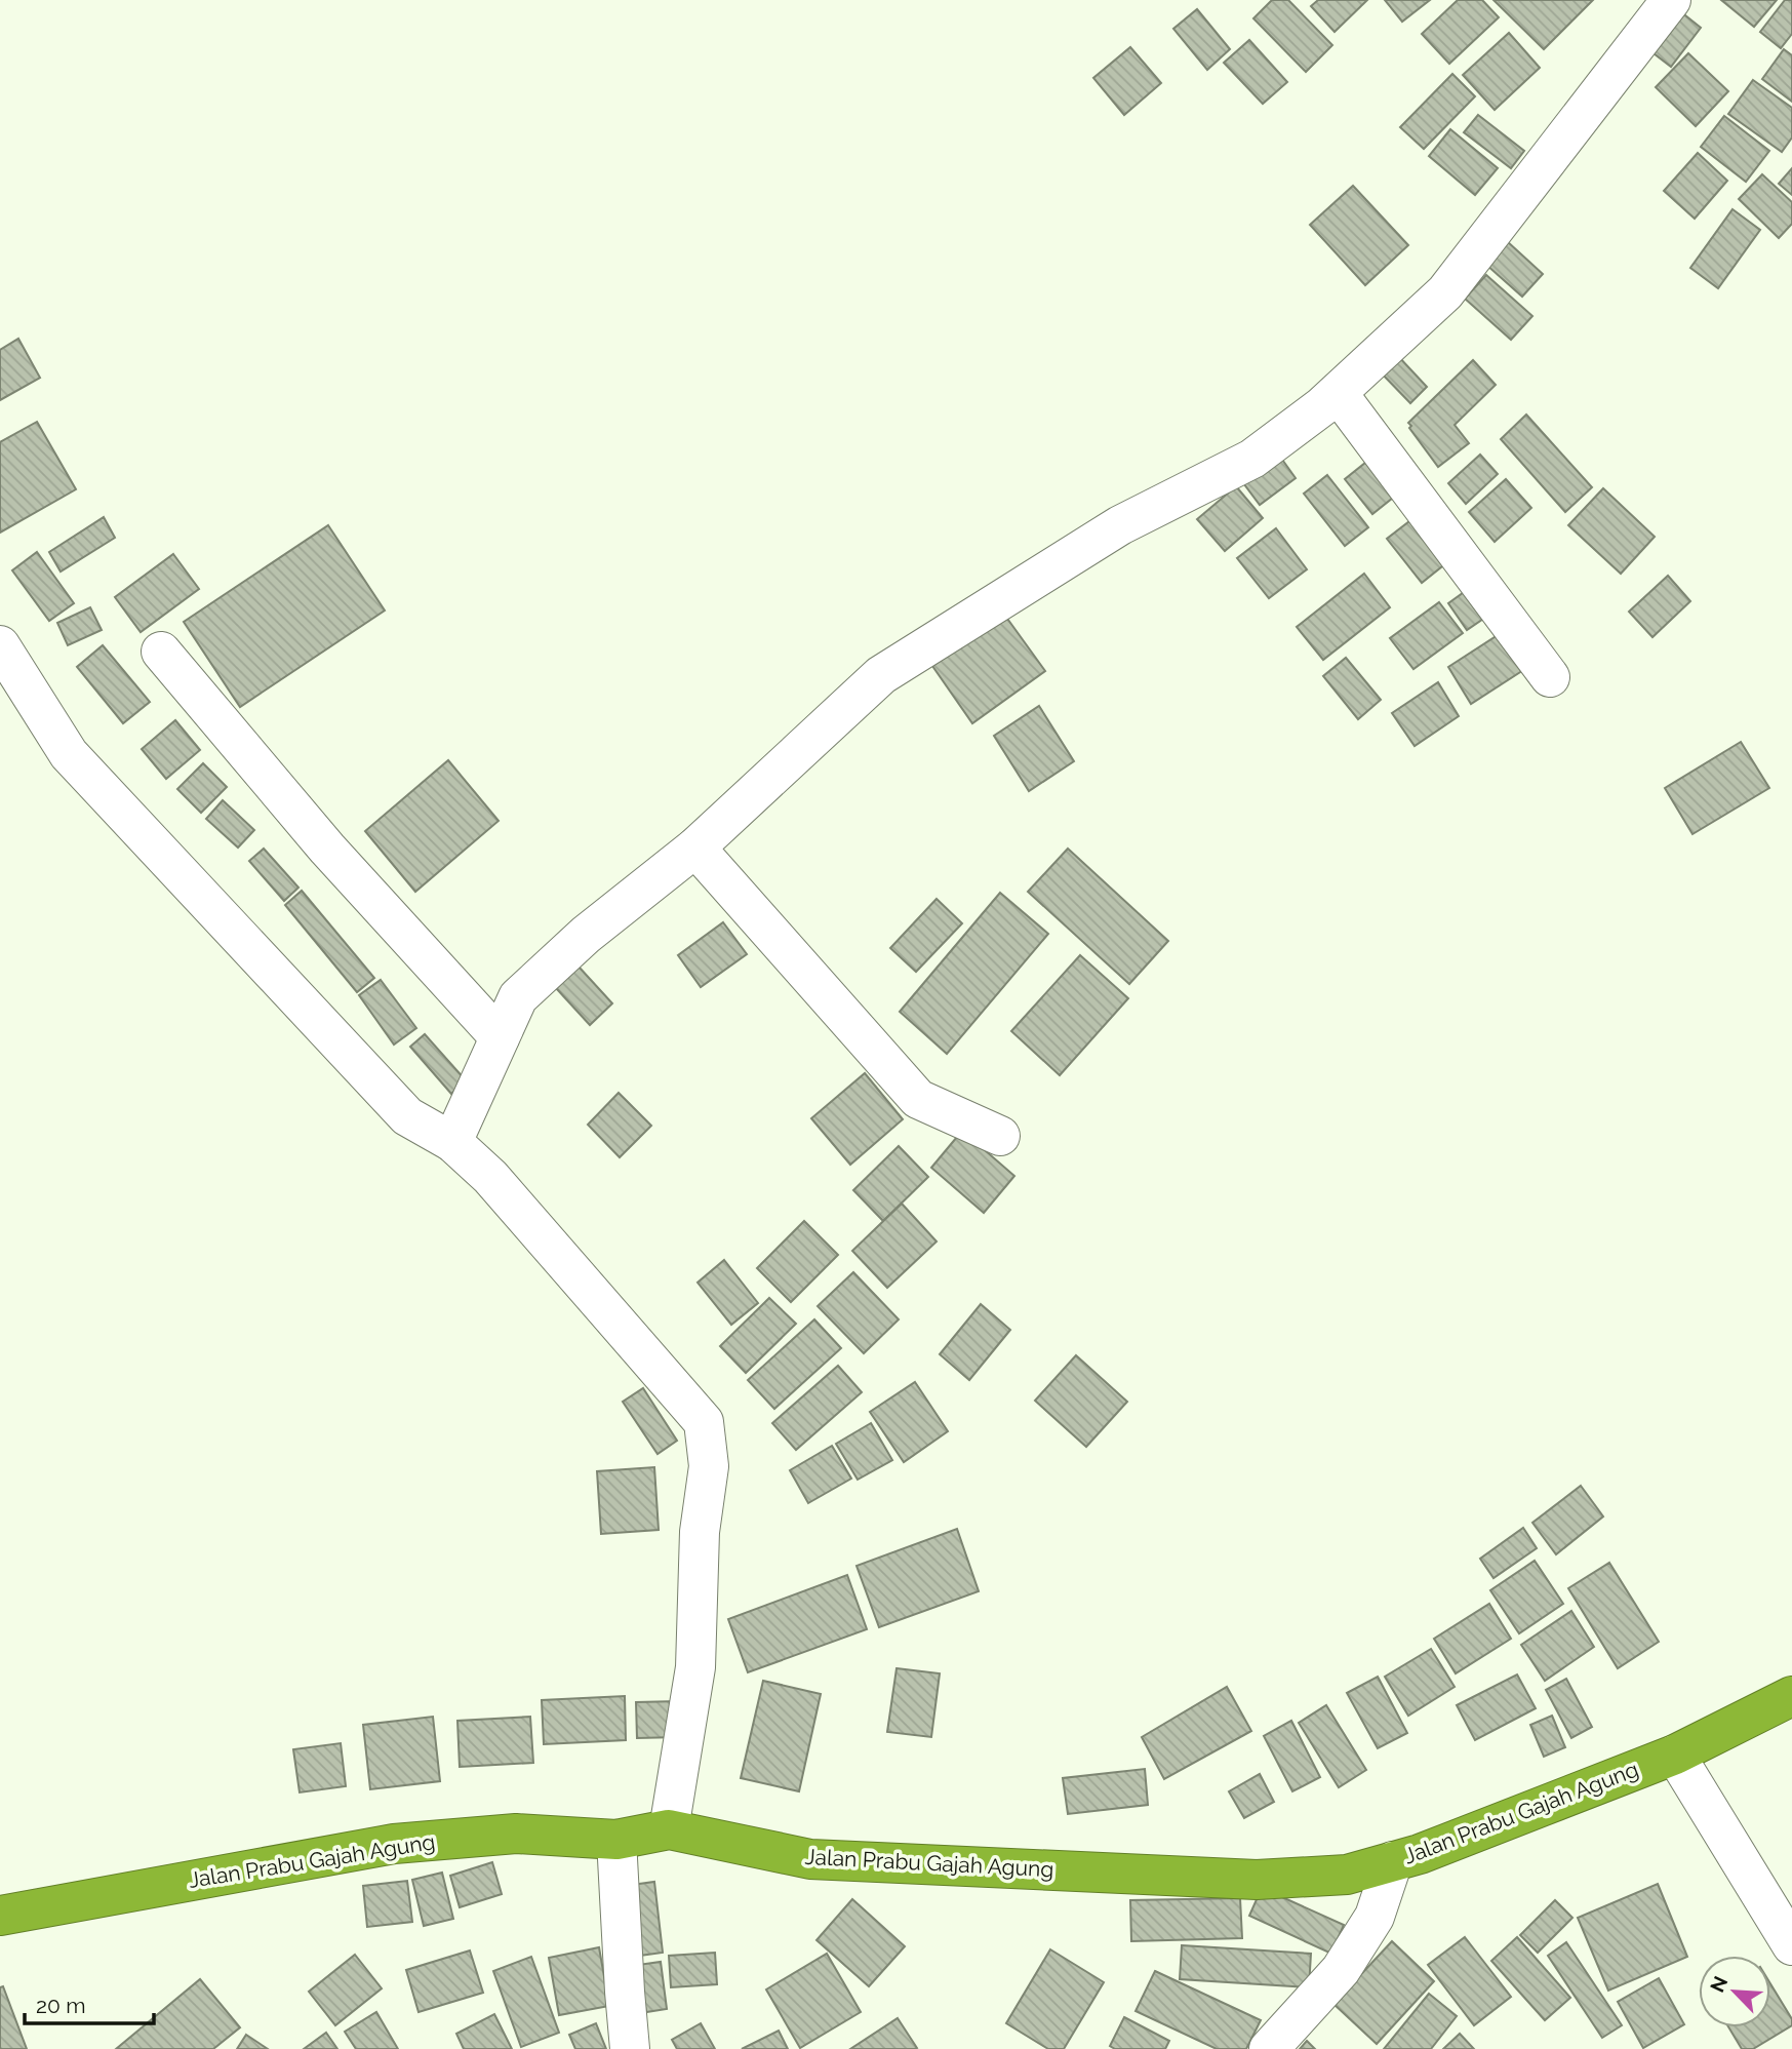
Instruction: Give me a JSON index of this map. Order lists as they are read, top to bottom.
{
  "streets": {
    "highway": ["Jalan Prabu Gajah Agung"]
  },
  "scale_bar": "20 m",
  "north": "top left"
}
